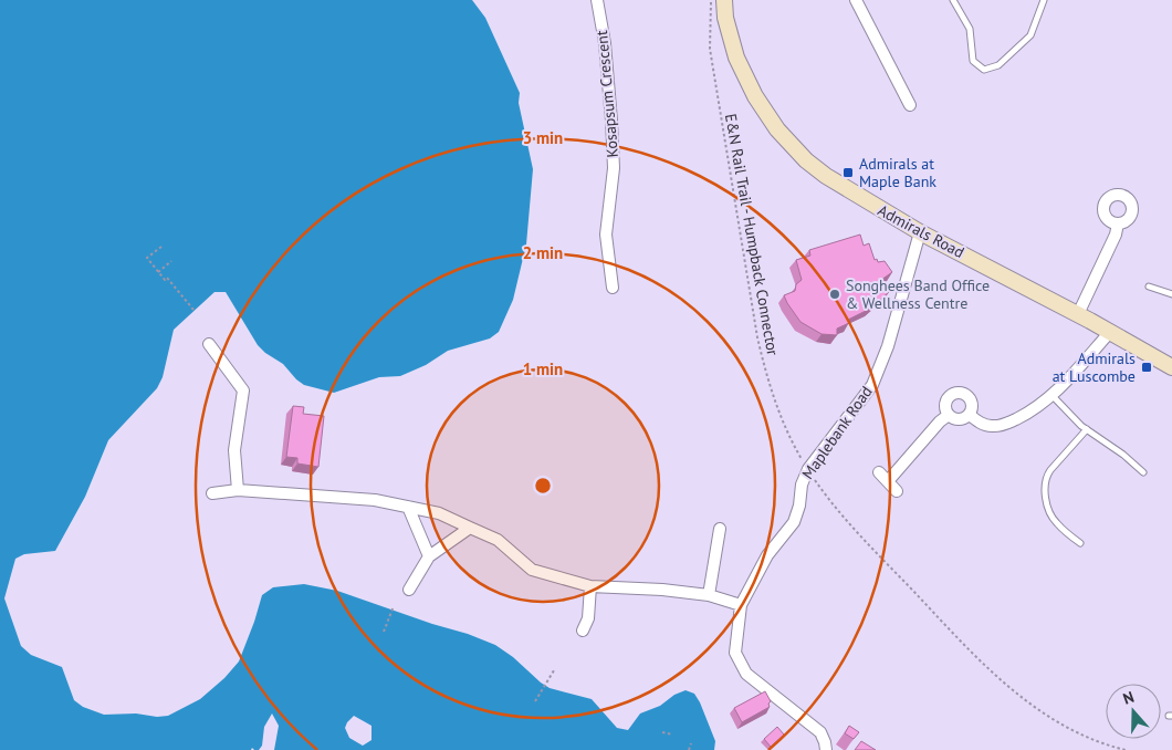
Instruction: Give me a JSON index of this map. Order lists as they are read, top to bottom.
{
  "streets": {
    "main road": ["Admirals Road"],
    "street": ["Kosapsum Crescent", "Maplebank Road"],
    "path": ["E&N Rail Trail - Humpback Connector"]
  },
  "crossings": [
    ["Admirals Road", "Maplebank Road"]
  ],
  "places": {
    "transit": ["Admirals at Maple Bank", "Admirals at Luscombe"],
    "other": ["Songhees Band Office & Wellness Centre"]
  },
  "north": "top",
  "rings": ["3 min", "2 min", "1 min"]
}
